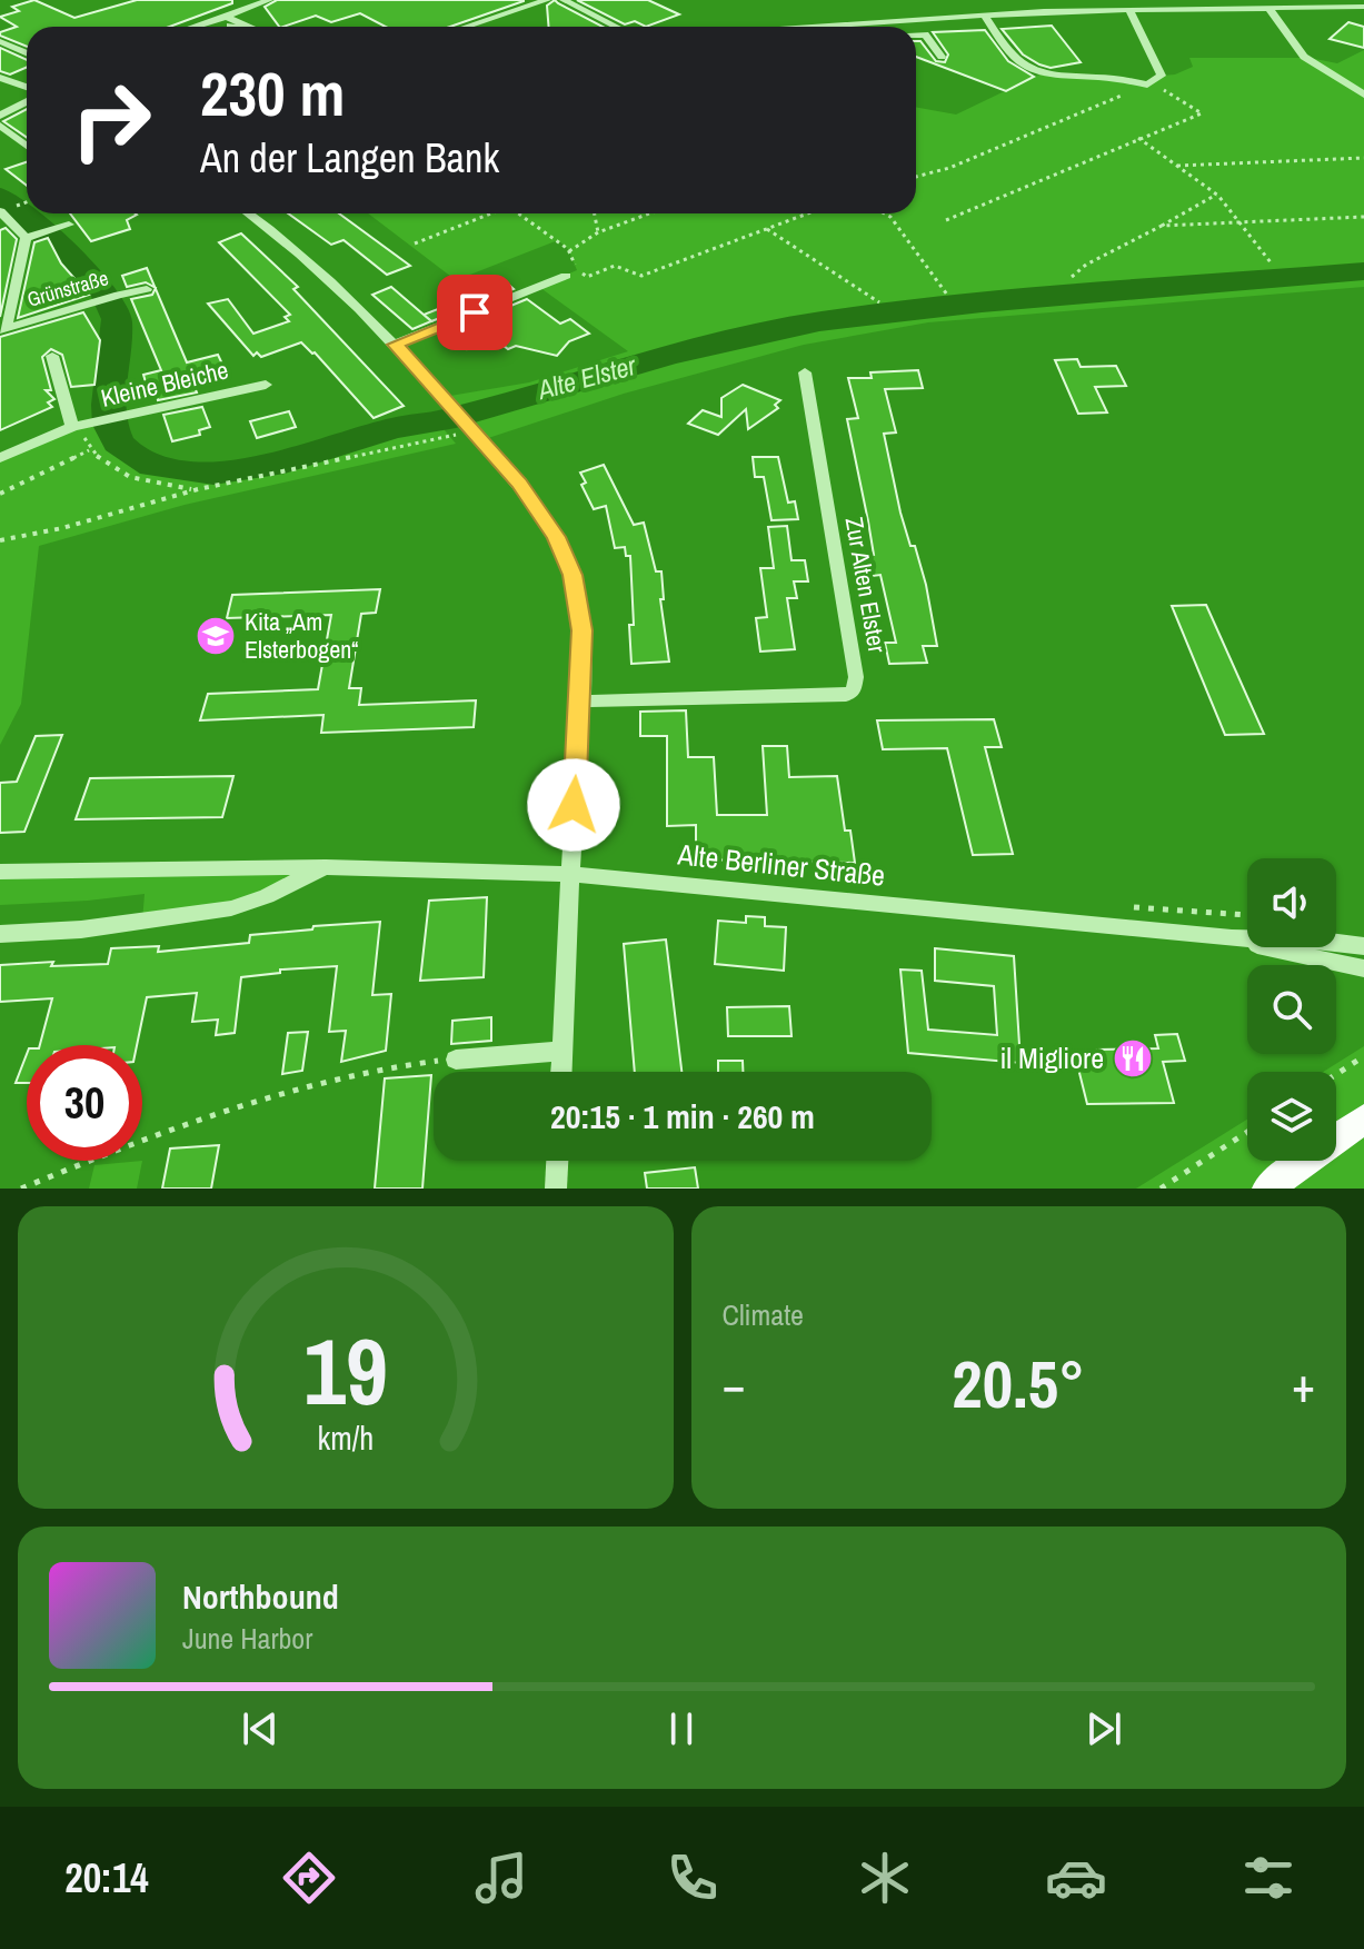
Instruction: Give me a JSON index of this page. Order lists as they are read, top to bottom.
{
  "streets": {
    "street": [
      "Grünstraße",
      "Kleine Bleiche",
      "Zur Alten Elster",
      "Alte Berliner Straße"
    ]
  },
  "water": ["Alte Elster"],
  "places": {
    "school or university": ["Kita „Am Elsterbogen“"],
    "restaurant": ["il Migliore"]
  },
  "page": {
    "turn": ["230 m", "An der Langen Bank"],
    "limit": "30",
    "trip": "20:15 · 1 min · 260 m",
    "tile": "Climate",
    "heat": ["−", "20.5°", "+"],
    "song": ["Northbound", "June Harbor"],
    "tabs": "20:14",
    "gauge": ["19", "km/h"]
  }
}
